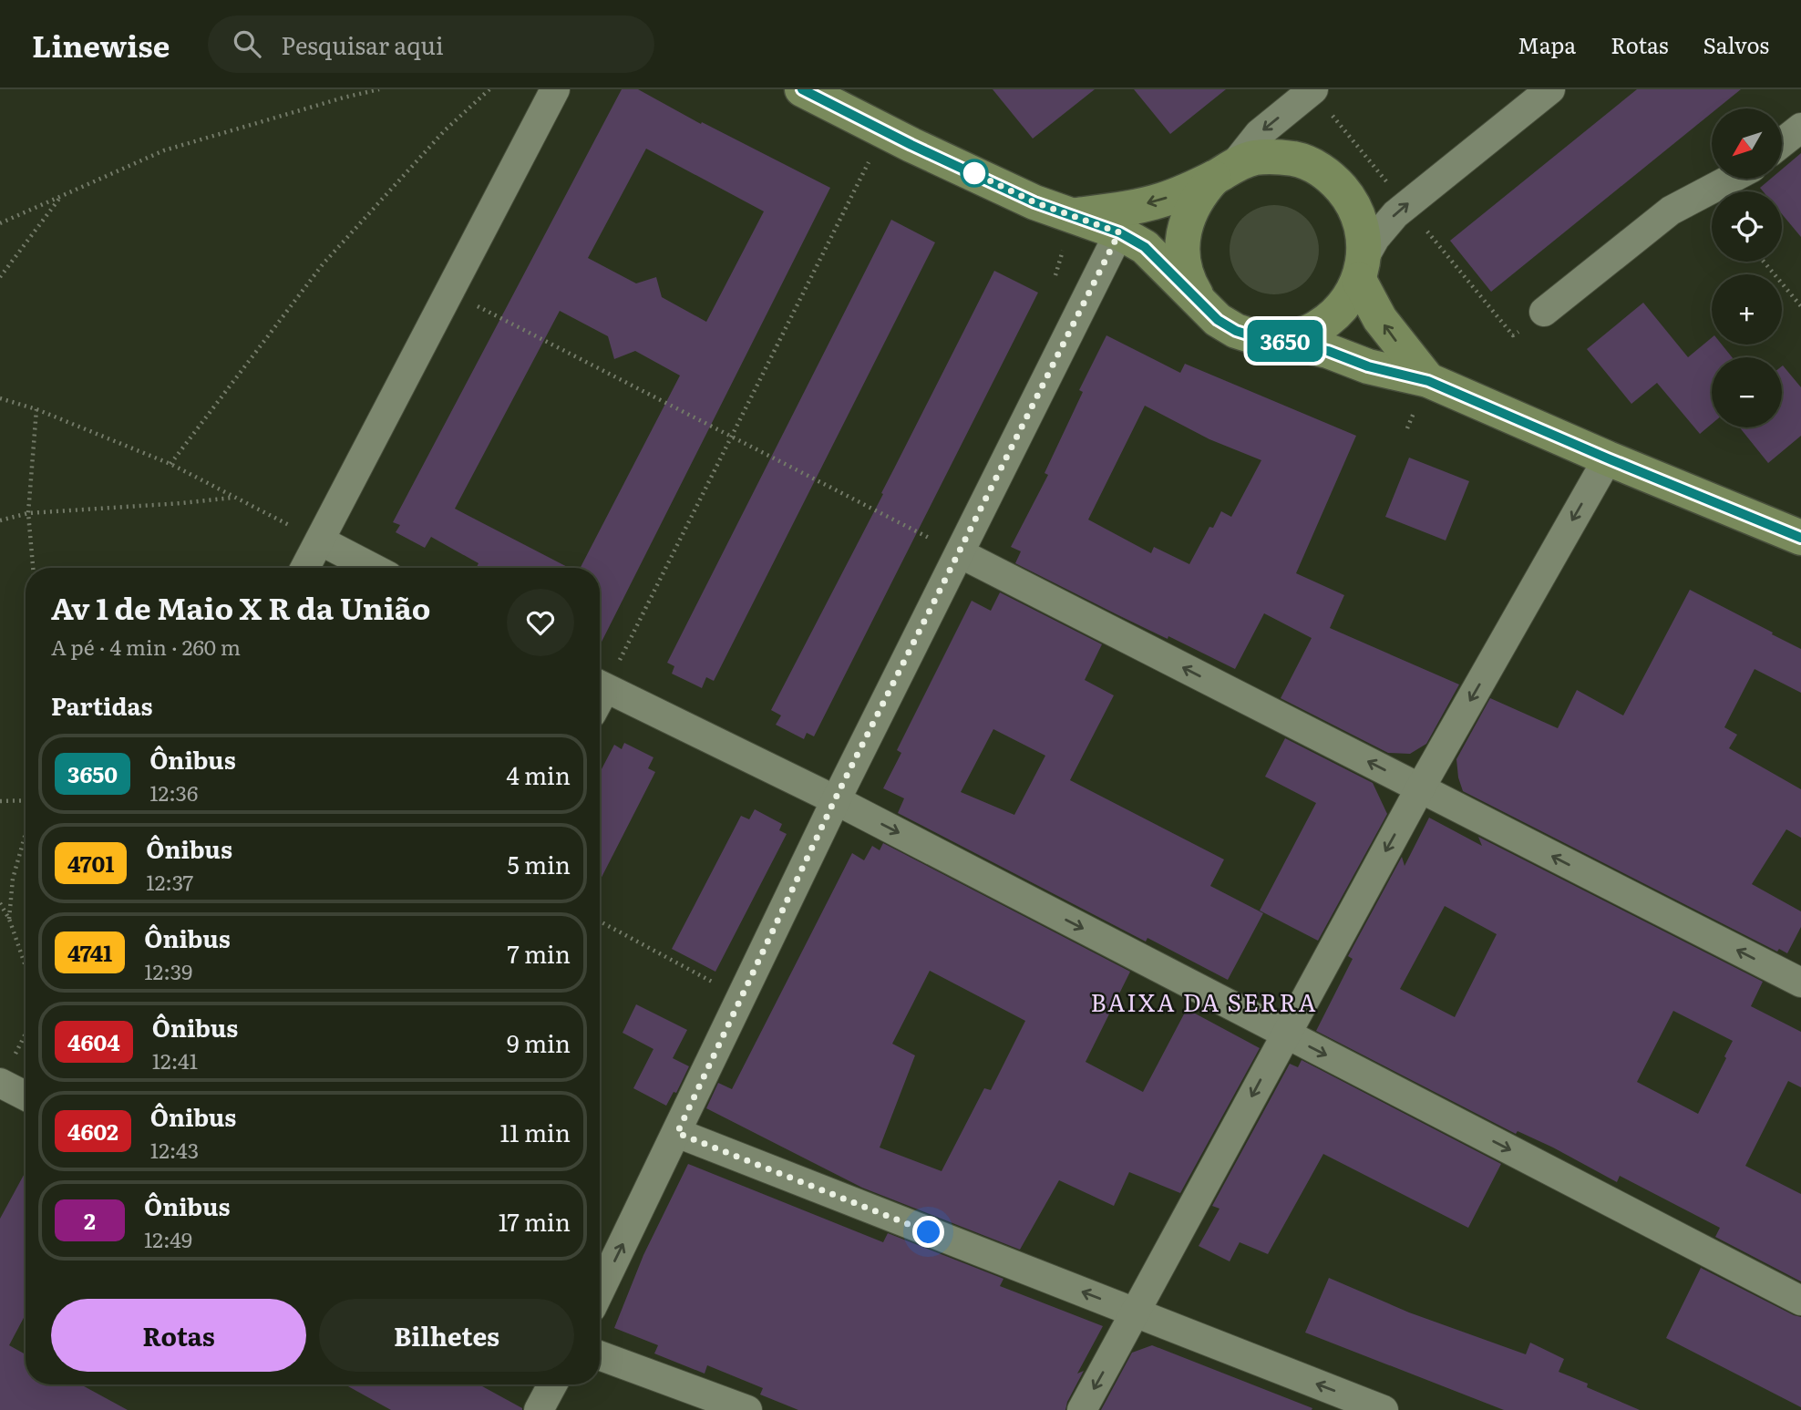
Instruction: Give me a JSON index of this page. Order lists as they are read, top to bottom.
{
  "districts": ["BAIXA DA SERRA"],
  "lines": ["bus line 3650"],
  "north": "bottom left",
  "page": {
    "header": "Linewise",
    "search": "Pesquisar aqui",
    "nav": ["Mapa", "Rotas", "Salvos"],
    "on_map": "3650",
    "map_buttons": ["+", "−"],
    "heading": [
      ["Av 1 de Maio X R da União", "A pé · 4 min · 260 m"],
      "Partidas"
    ],
    "list": [
      {
        "mark": "3650",
        "name": "Ônibus",
        "note": "12:36",
        "value": "4 min"
      },
      {
        "mark": "4701",
        "name": "Ônibus",
        "note": "12:37",
        "value": "5 min"
      },
      {
        "mark": "4741",
        "name": "Ônibus",
        "note": "12:39",
        "value": "7 min"
      },
      {
        "mark": "4604",
        "name": "Ônibus",
        "note": "12:41",
        "value": "9 min"
      },
      {
        "mark": "4602",
        "name": "Ônibus",
        "note": "12:43",
        "value": "11 min"
      },
      {
        "mark": "2",
        "name": "Ônibus",
        "note": "12:49",
        "value": "17 min"
      }
    ],
    "buttons": ["Rotas", "Bilhetes"]
  }
}
